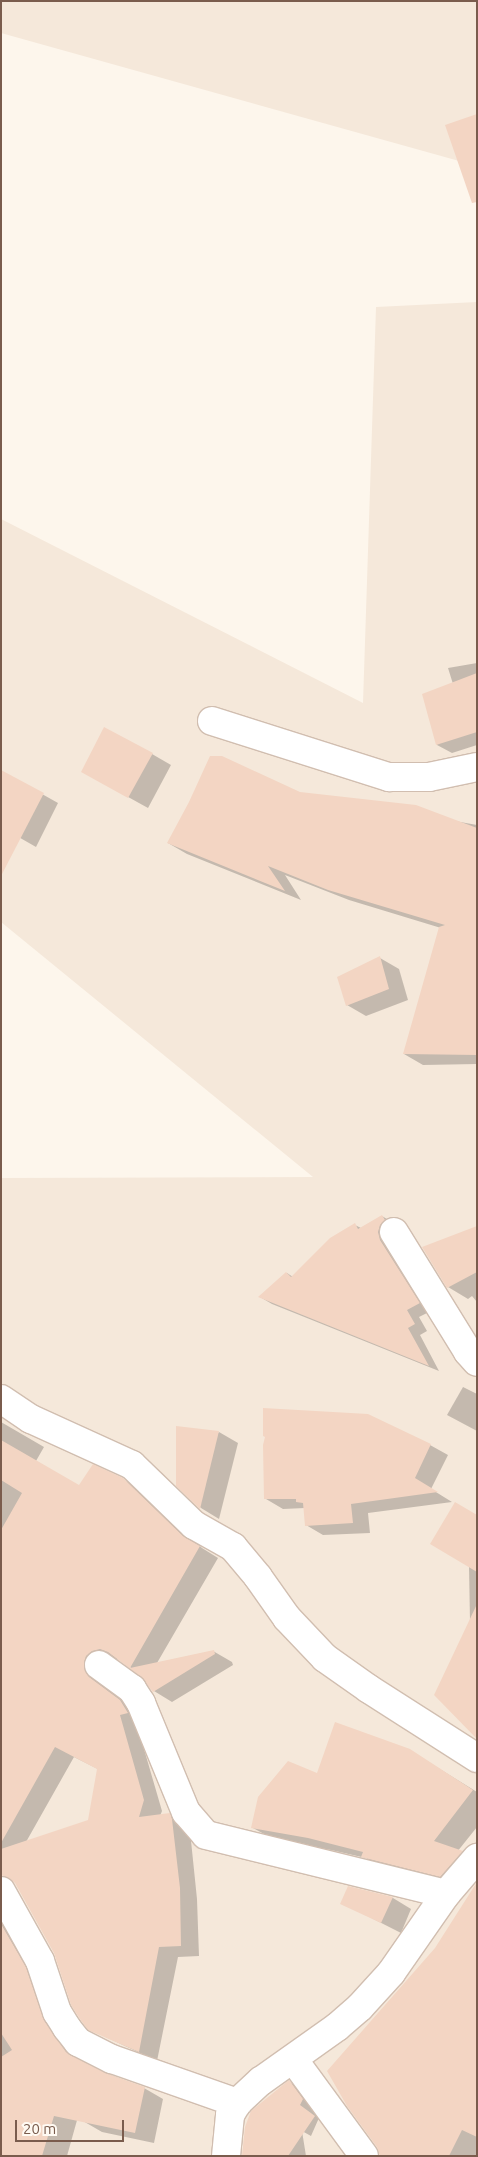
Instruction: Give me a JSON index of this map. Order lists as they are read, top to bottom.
{
  "scale_bar": "20 m"
}
